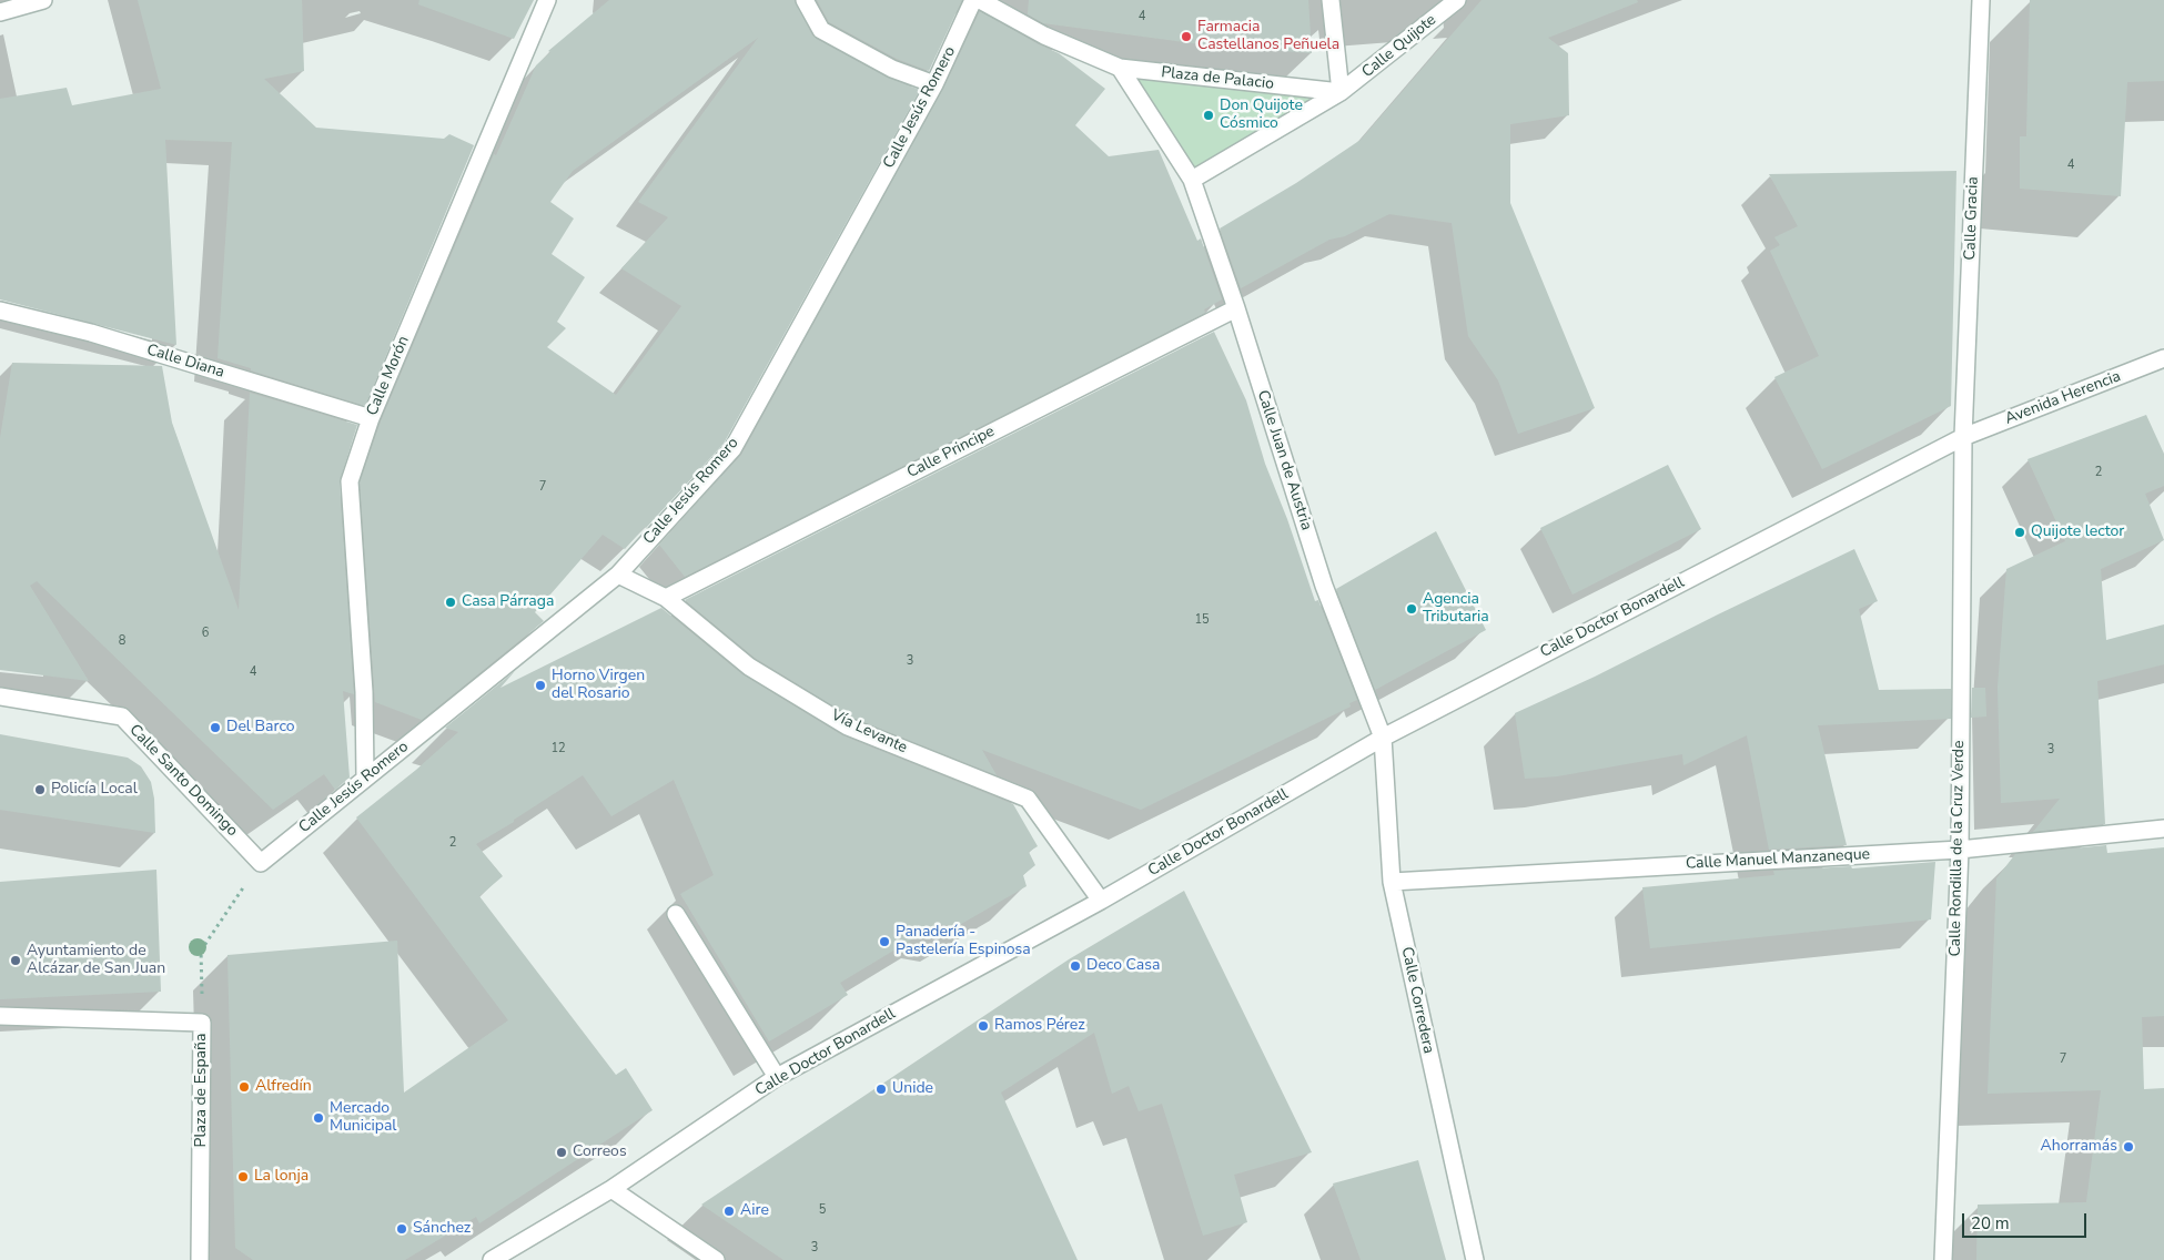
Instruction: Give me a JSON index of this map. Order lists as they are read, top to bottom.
{
  "streets": {
    "street": [
      "Calle Quijote",
      "Plaza de Palacio",
      "Calle Jesús Romero",
      "Calle Gracia",
      "Calle Diana",
      "Calle Morón",
      "Avenida Herencia",
      "Calle Principe",
      "Calle Juan de Austria",
      "Calle Doctor Bonardell",
      "Vía Levante",
      "Calle Santo Domingo",
      "Calle Rondilla de la Cruz Verde",
      "Calle Manuel Manzaneque",
      "Calle Corredera",
      "Plaza de España"
    ]
  },
  "crossings": [
    ["Calle Quijote", "Plaza de Palacio"],
    ["Calle Jesús Romero", "Calle Morón"],
    ["Calle Jesús Romero", "Vía Levante"],
    ["Calle Jesús Romero", "Calle Santo Domingo"],
    ["Calle Gracia", "Avenida Herencia"],
    ["Calle Gracia", "Calle Doctor Bonardell"],
    ["Calle Gracia", "Calle Rondilla de la Cruz Verde"],
    ["Calle Diana", "Calle Morón"],
    ["Avenida Herencia", "Calle Doctor Bonardell"],
    ["Avenida Herencia", "Calle Rondilla de la Cruz Verde"],
    ["Calle Principe", "Calle Juan de Austria"],
    ["Calle Principe", "Vía Levante"],
    ["Calle Juan de Austria", "Calle Doctor Bonardell"],
    ["Calle Juan de Austria", "Calle Corredera"],
    ["Calle Doctor Bonardell", "Vía Levante"],
    ["Calle Doctor Bonardell", "Calle Rondilla de la Cruz Verde"],
    ["Calle Doctor Bonardell", "Calle Corredera"],
    ["Calle Rondilla de la Cruz Verde", "Calle Manuel Manzaneque"],
    ["Calle Manuel Manzaneque", "Calle Corredera"]
  ],
  "places": [
    "Farmacia Castellanos Peñuela",
    "Don Quijote Cósmico",
    "Quijote lector",
    "Casa Párraga",
    "Agencia Tributaria",
    "Horno Virgen del Rosario",
    "Del Barco",
    "Policía Local",
    "Panadería - Pastelería Espinosa",
    "Ayuntamiento de Alcázar de San Juan",
    "Deco Casa",
    "Ramos Pérez",
    "Alfredín",
    "Unide",
    "Mercado Municipal",
    "Ahorramás",
    "Correos",
    "La lonja",
    "Aire",
    "Sánchez"
  ],
  "house_numbers": [
    "4",
    "4",
    "2",
    "7",
    "15",
    "6",
    "8",
    "3",
    "4",
    "12",
    "3",
    "2",
    "7",
    "5",
    "3"
  ],
  "scale_bar": "20 m"
}
